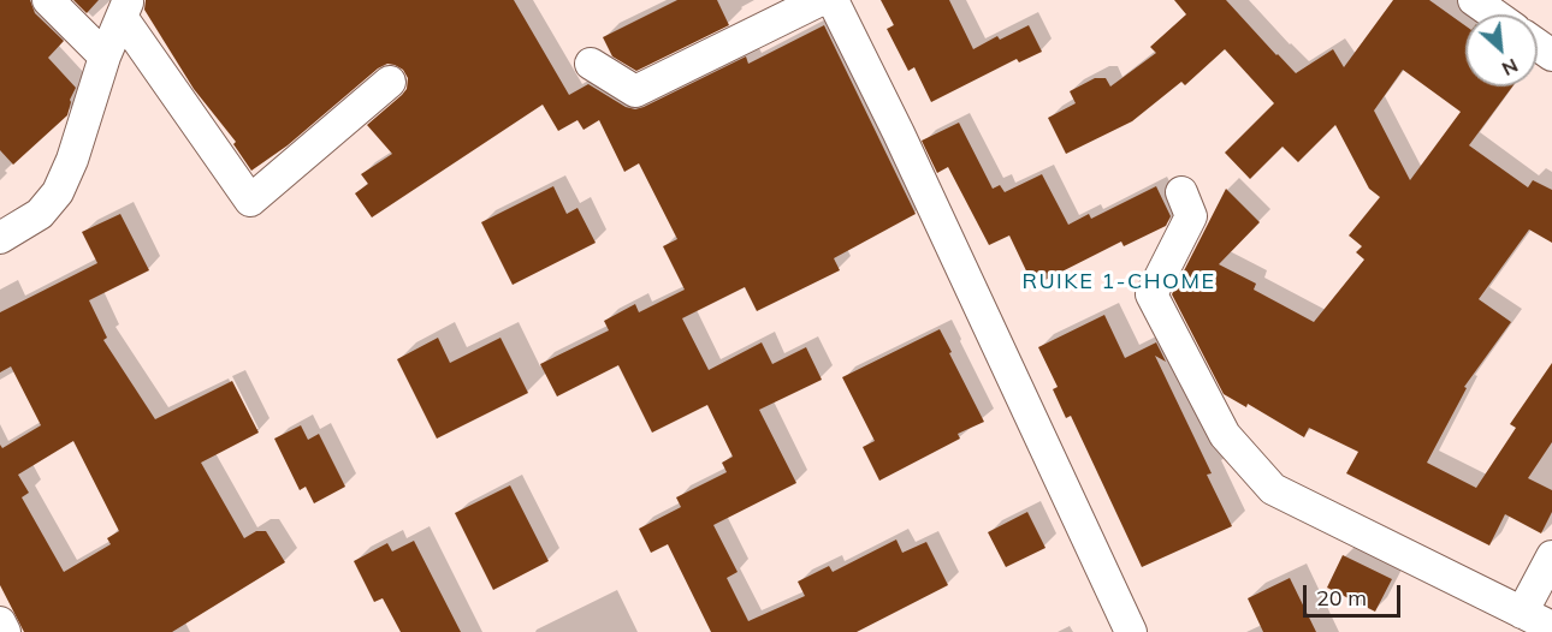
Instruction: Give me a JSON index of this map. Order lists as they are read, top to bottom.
{
  "districts": ["RUIKE 1-CHOME"],
  "scale_bar": "20 m",
  "north": "bottom right"
}
